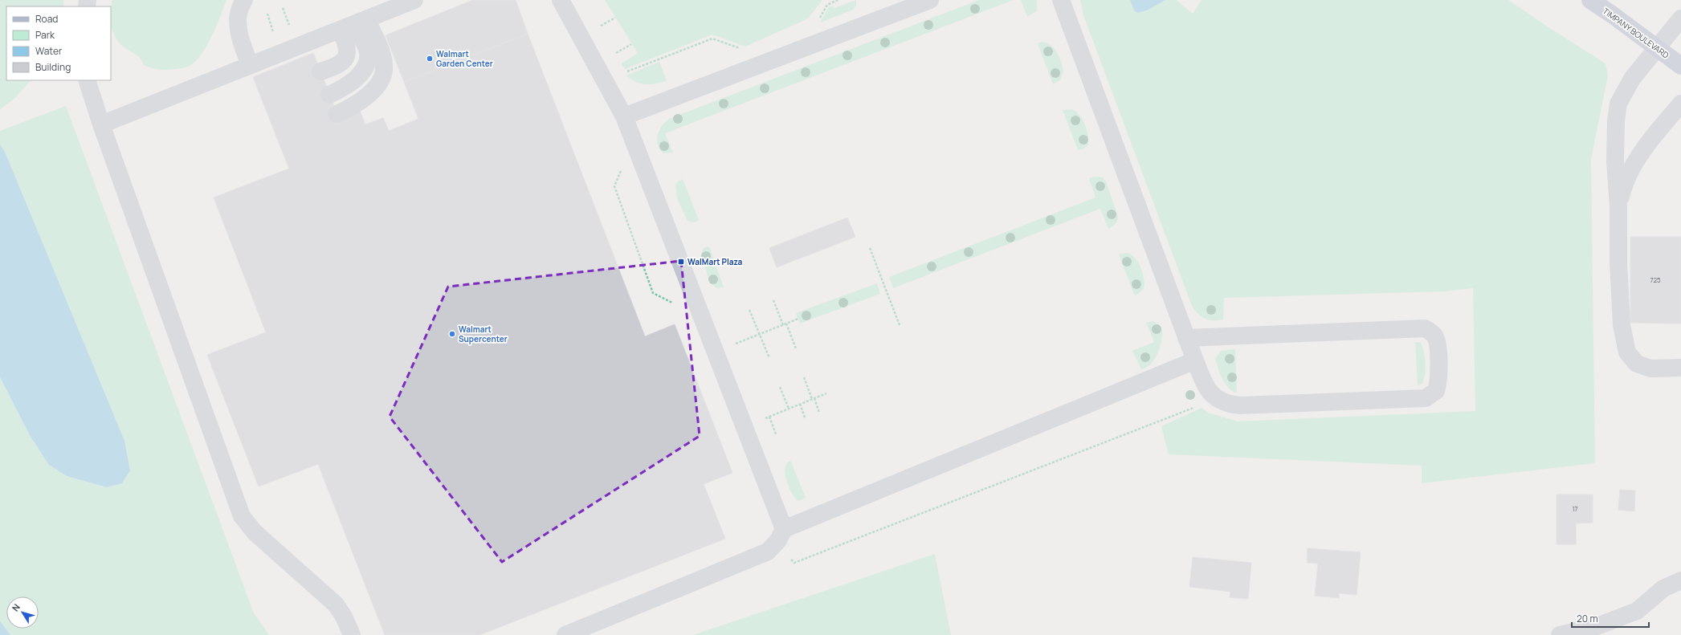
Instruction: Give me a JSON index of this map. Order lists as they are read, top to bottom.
{
  "streets": {
    "main road": ["TIMPANY BOULEVARD"]
  },
  "places": {
    "other": ["Walmart Garden Center", "Walmart Supercenter"],
    "transit": ["WalMart Plaza"]
  },
  "house_numbers": ["725", "17"],
  "legend": [
    "Road",
    "Park",
    "Water",
    "Building"
  ],
  "scale_bar": "20 m",
  "north": "top left"
}
